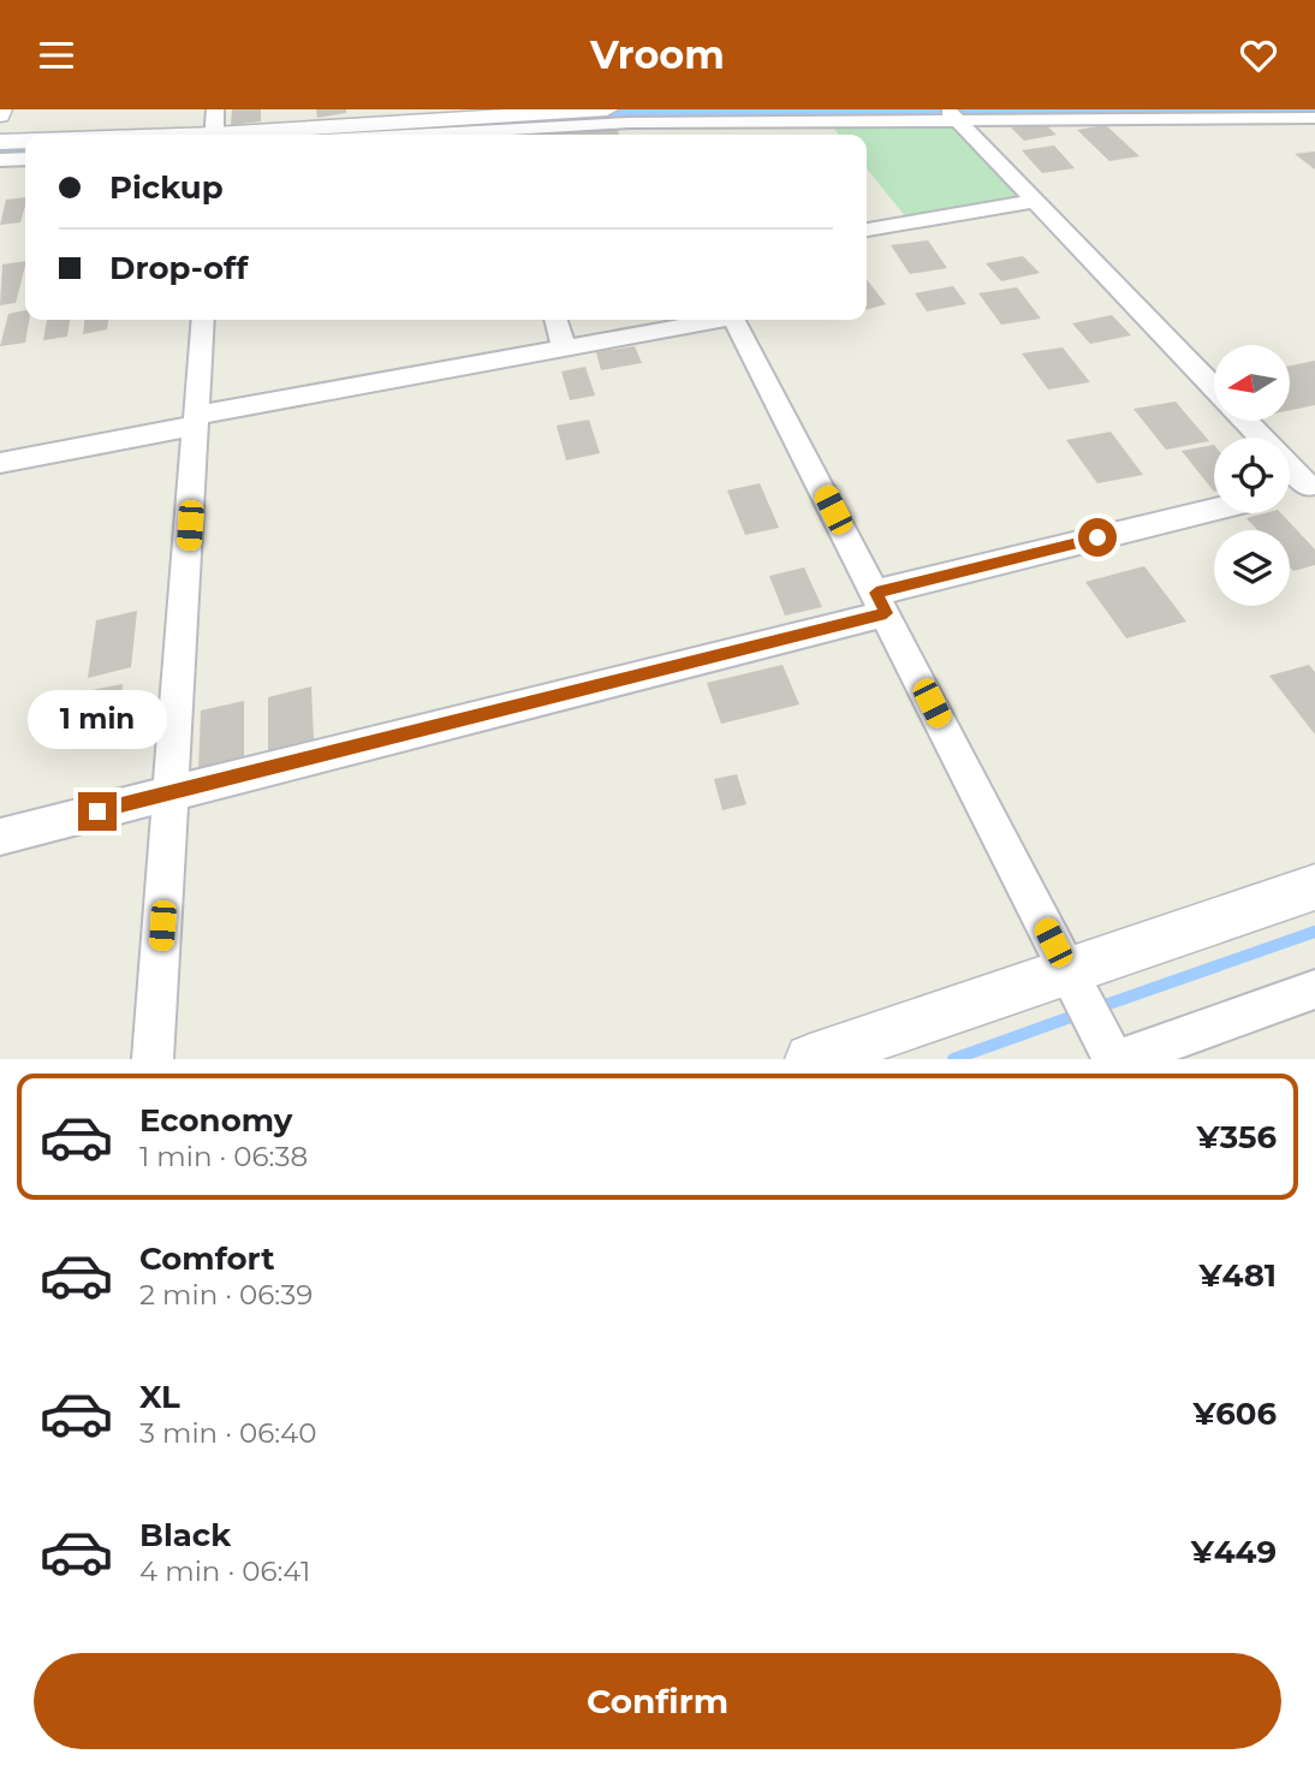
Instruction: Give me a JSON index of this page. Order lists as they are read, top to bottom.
{
  "north": "left",
  "page": {
    "header": "Vroom",
    "banner": ["Pickup", "Drop-off"],
    "bubble": "1 min",
    "list": [
      {
        "name": "Economy",
        "note": "1 min · 06:38",
        "value": "¥356"
      },
      {
        "name": "Comfort",
        "note": "2 min · 06:39",
        "value": "¥481"
      },
      {
        "name": "XL",
        "note": "3 min · 06:40",
        "value": "¥606"
      },
      {
        "name": "Black",
        "note": "4 min · 06:41",
        "value": "¥449"
      }
    ],
    "buttons": "Confirm"
  }
}
